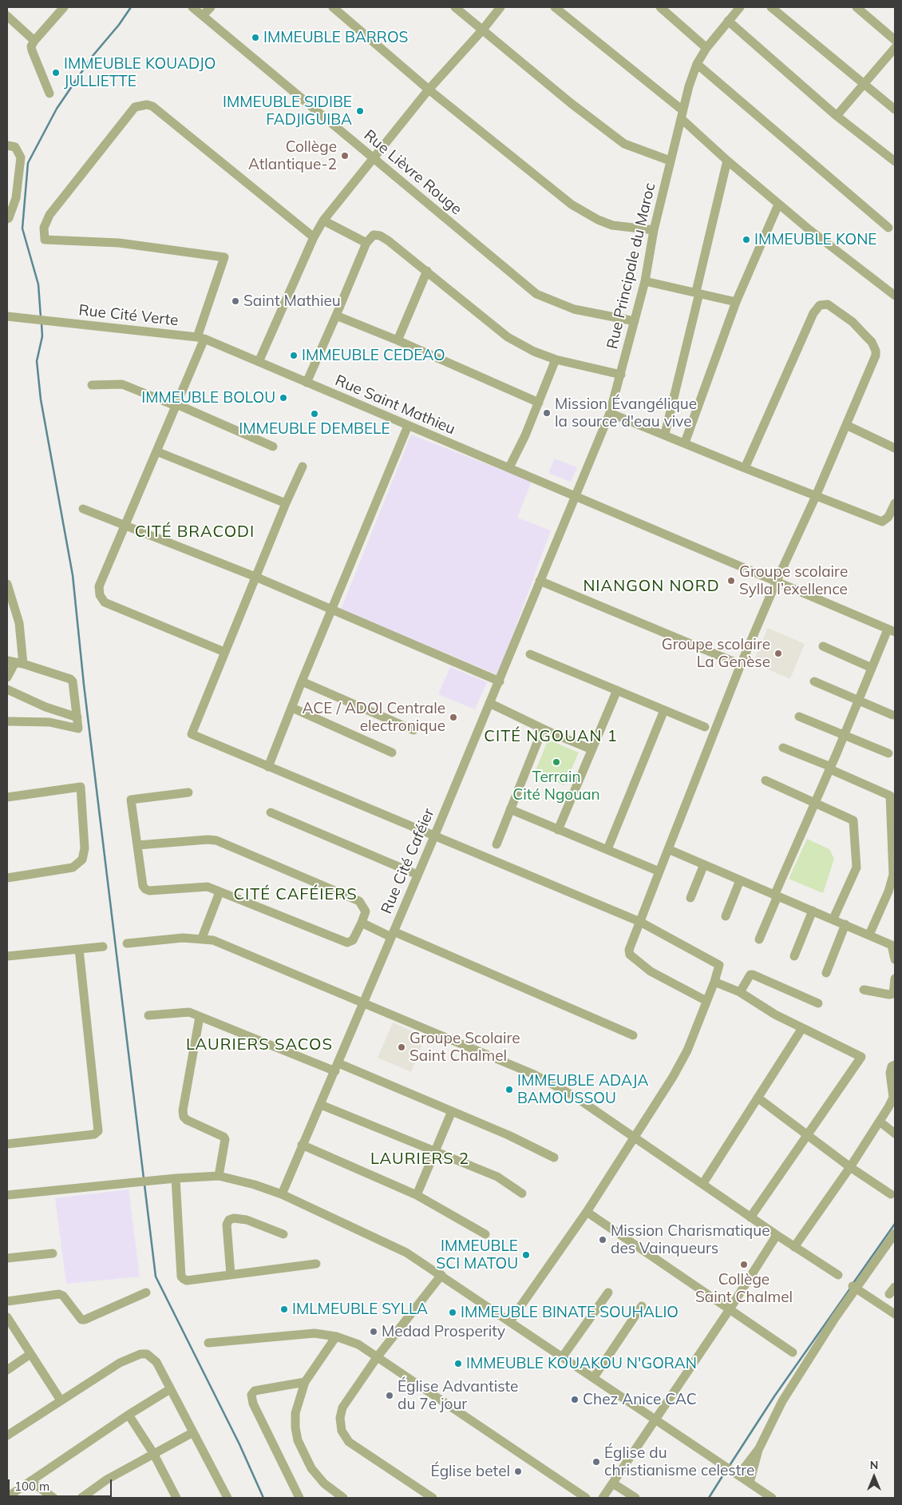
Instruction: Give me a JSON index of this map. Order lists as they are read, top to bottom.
{
  "streets": {
    "street": [
      "Rue Lièvre Rouge",
      "Rue Principale du Maroc",
      "Rue Cité Verte",
      "Rue Saint Mathieu",
      "Rue Cité Caféier"
    ]
  },
  "crossings": [
    ["Rue Lièvre Rouge", "Rue Principale du Maroc"],
    ["Rue Principale du Maroc", "Rue Saint Mathieu"],
    ["Rue Principale du Maroc", "Rue Cité Caféier"],
    ["Rue Cité Verte", "Rue Saint Mathieu"]
  ],
  "districts": [
    "CITÉ BRACODI",
    "NIANGON NORD",
    "CITÉ NGOUAN 1",
    "CITÉ CAFÉIERS",
    "LAURIERS SACOS",
    "LAURIERS 2"
  ],
  "places": [
    "IMMEUBLE BARROS",
    "IMMEUBLE KOUADJO JULLIETTE",
    "IMMEUBLE SIDIBE FADJIGUIBA",
    "Collège Atlantique-2",
    "IMMEUBLE KONE",
    "Saint Mathieu",
    "IMMEUBLE CEDEAO",
    "IMMEUBLE BOLOU",
    "Mission Évangélique la source d'eau vive",
    "IMMEUBLE DEMBELE",
    "Groupe scolaire Sylla l’exellence",
    "Groupe scolaire La Genèse",
    "ACE / ADOI Centrale electronique",
    "Terrain Cité Ngouan",
    "Groupe Scolaire Saint Chalmel",
    "IMMEUBLE ADAJA BAMOUSSOU",
    "Mission Charismatique des Vainqueurs",
    "IMMEUBLE SCI MATOU",
    "Collège Saint Chalmel",
    "IMLMEUBLE SYLLA",
    "IMMEUBLE BINATE SOUHALIO",
    "Medad Prosperity",
    "IMMEUBLE KOUAKOU N'GORAN",
    "Église Advantiste du 7e jour",
    "Chez Anice CAC",
    "Église du christianisme celestre",
    "Église betel"
  ],
  "scale_bar": "100 m",
  "north": "top"
}
